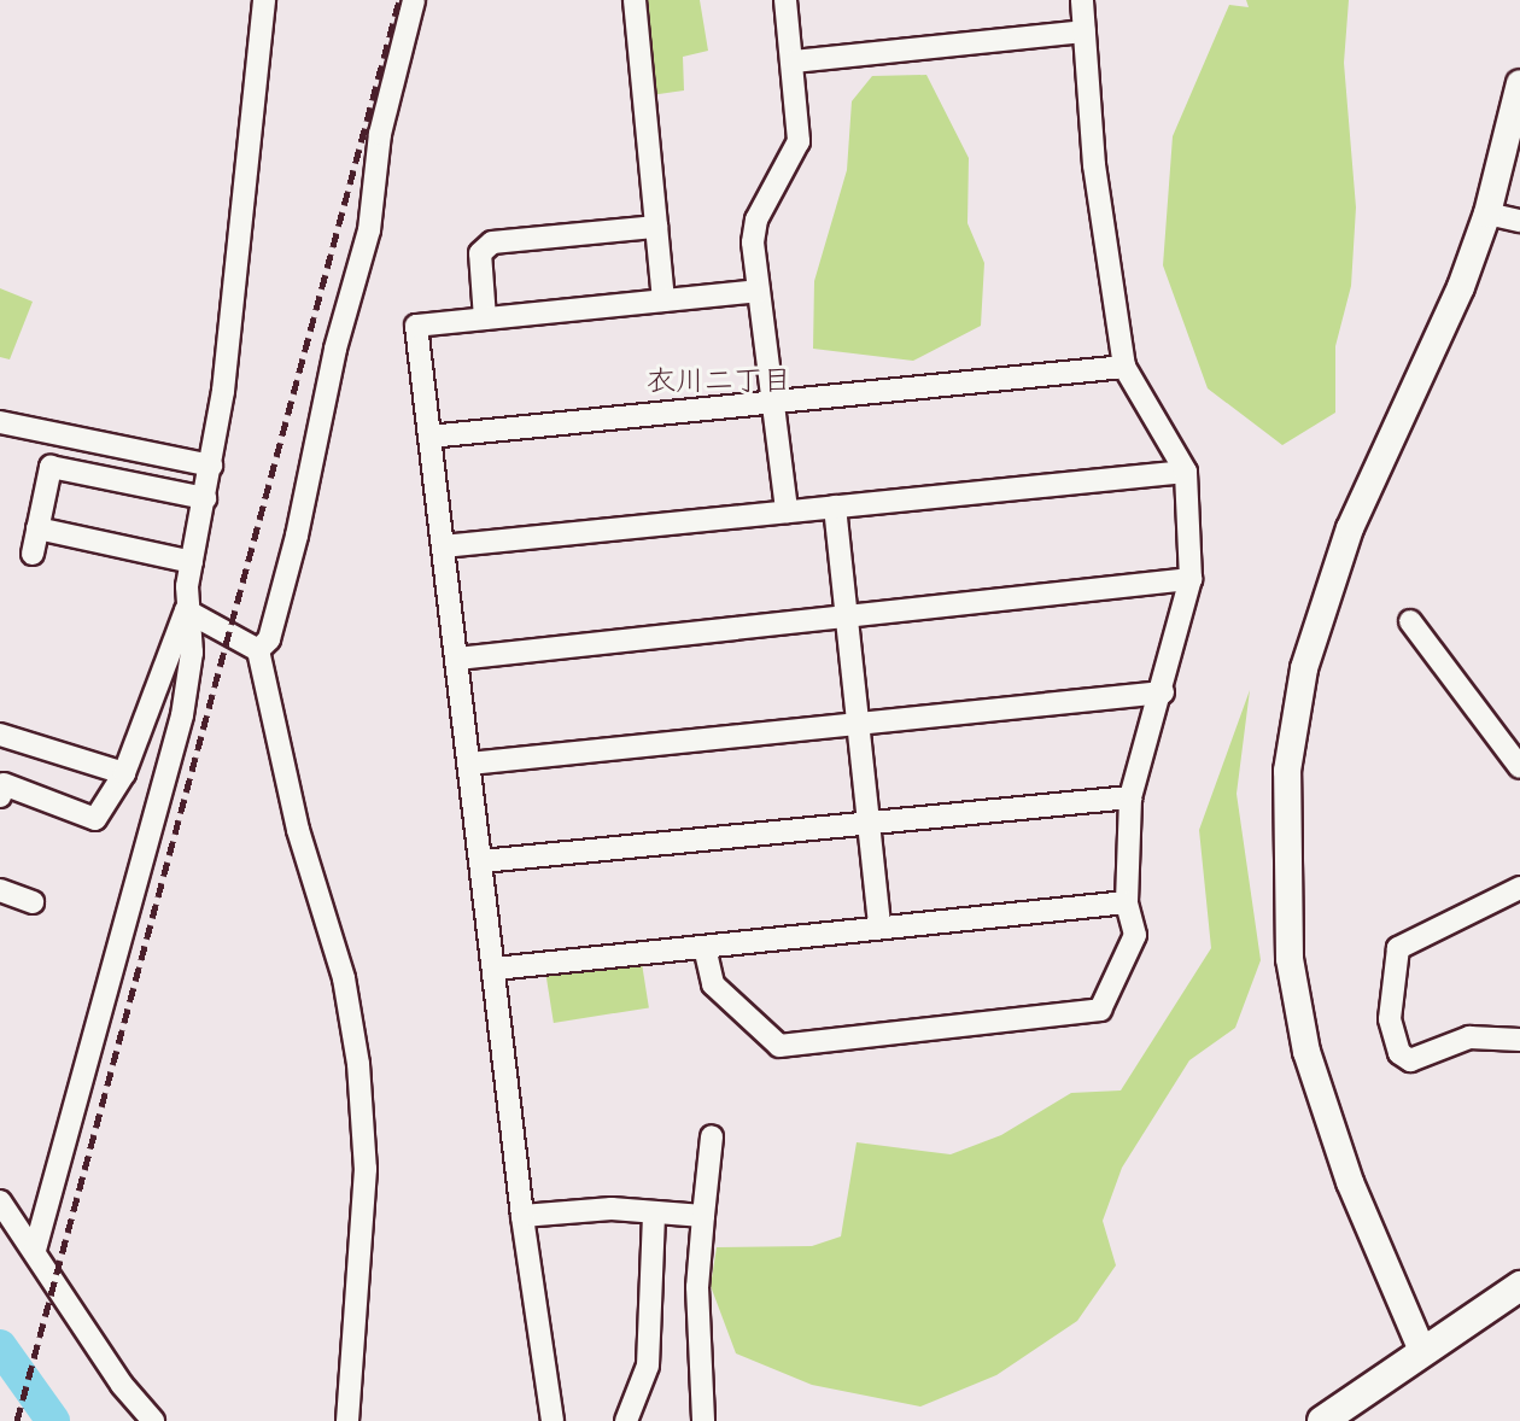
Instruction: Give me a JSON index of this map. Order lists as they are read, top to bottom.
{
  "districts": ["衣川二丁目"]
}
